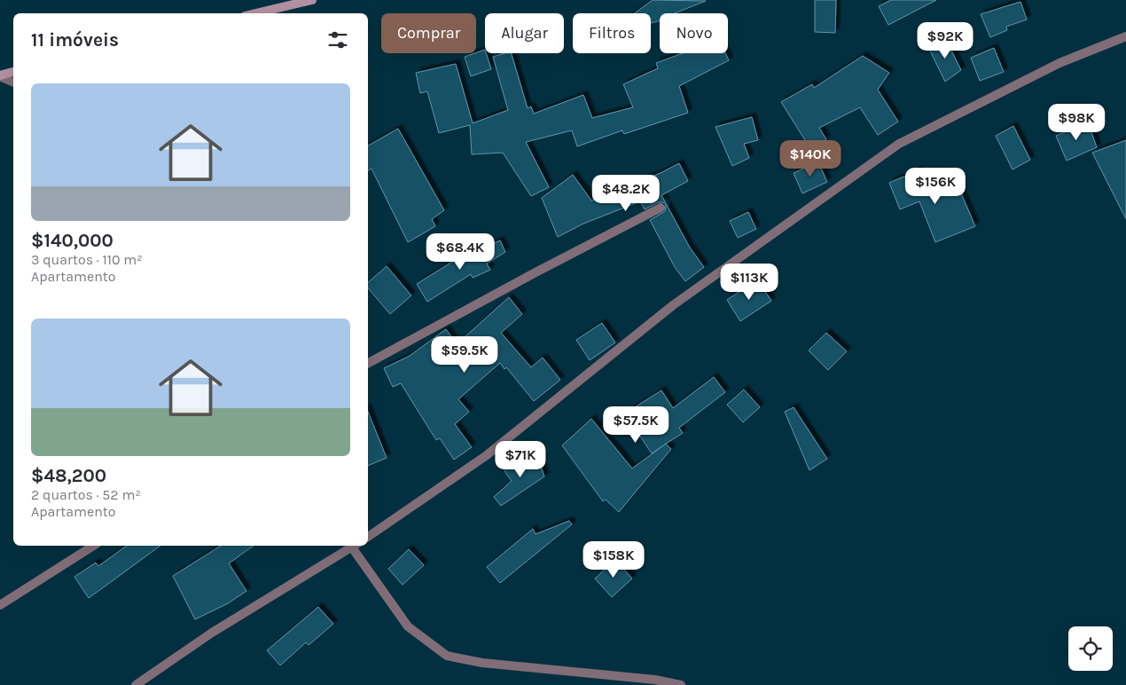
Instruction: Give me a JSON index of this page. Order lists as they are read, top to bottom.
{
  "page": {
    "chip": [
      "Comprar",
      "Alugar",
      "Filtros",
      "Novo"
    ],
    "heading": "11 imóveis",
    "price": [
      "$92K",
      "$98K",
      "$140K",
      "$156K",
      "$48.2K",
      "$68.4K",
      "$113K",
      "$59.5K",
      "$57.5K",
      "$71K",
      "$158K"
    ],
    "list": [
      {
        "name": "$140,000",
        "note": "3 quartos · 110 m² · Apartamento"
      },
      {
        "name": "$48,200",
        "note": "2 quartos · 52 m² · Apartamento"
      }
    ]
  }
}
